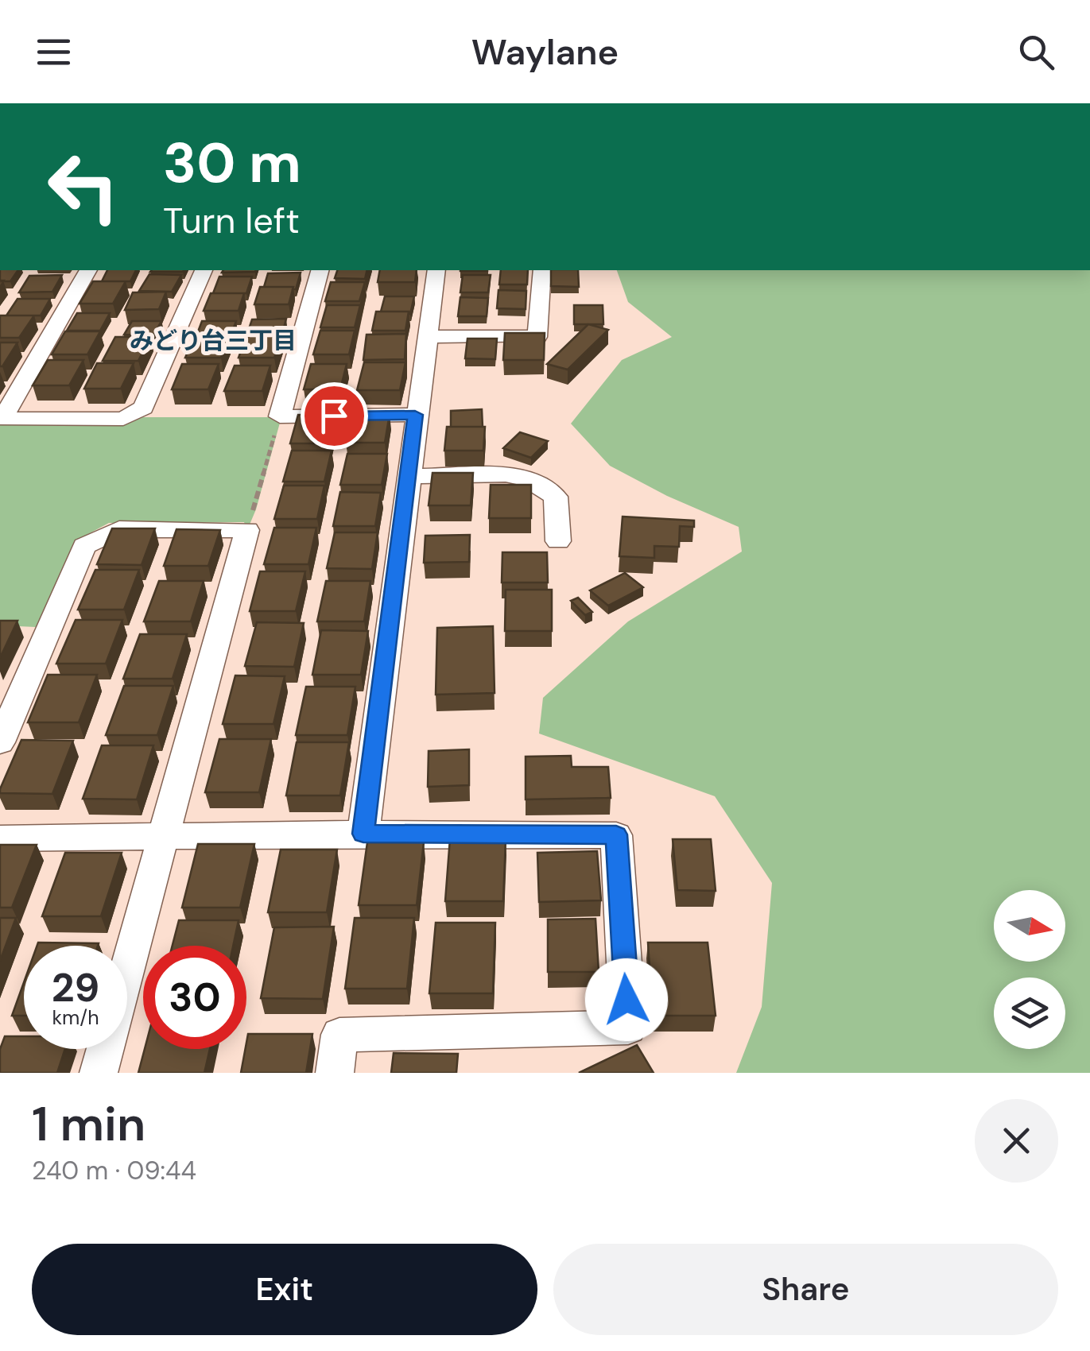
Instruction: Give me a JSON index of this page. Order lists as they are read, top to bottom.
{
  "districts": ["みどり台三丁目"],
  "north": "right",
  "page": {
    "header": "Waylane",
    "turn": ["30 m", "Turn left"],
    "speed": "29 km/h",
    "limit": "30",
    "heading": ["1 min", "240 m · 09:44"],
    "buttons": ["Exit", "Share"]
  }
}
